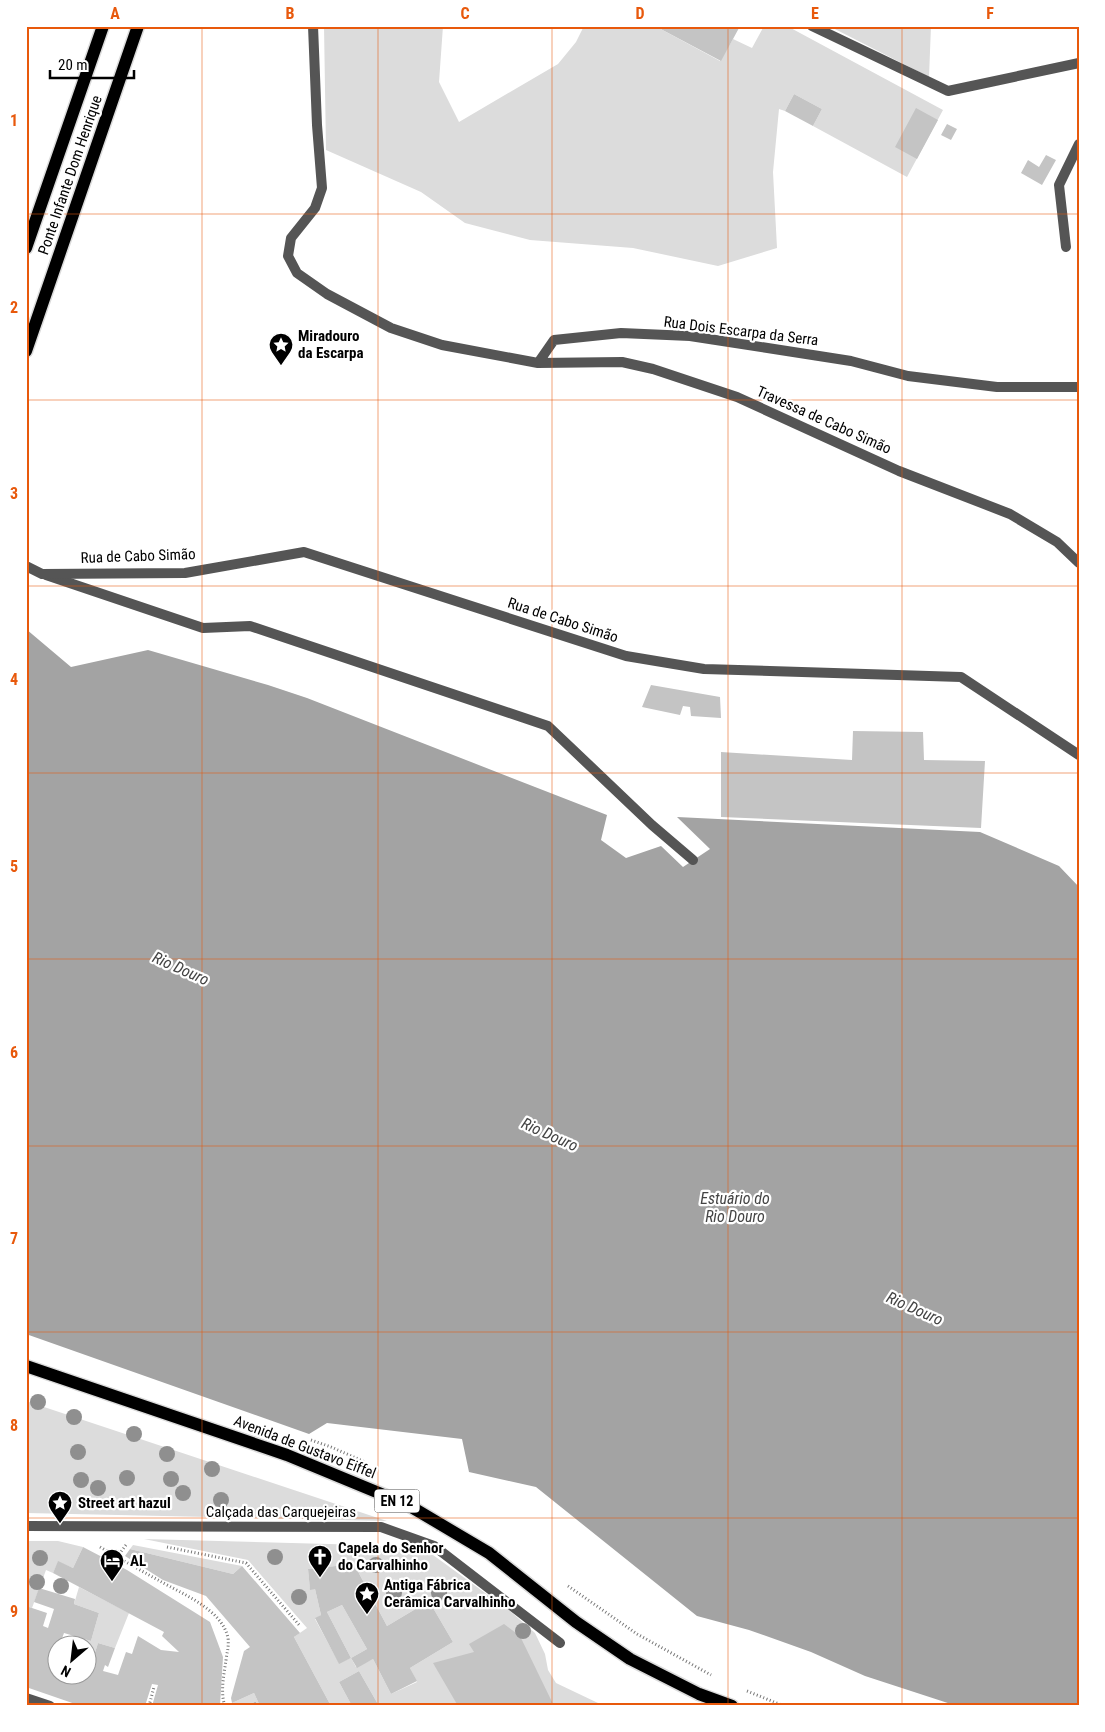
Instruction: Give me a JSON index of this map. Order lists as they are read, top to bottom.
{
  "streets": {
    "main road": ["Ponte Infante Dom Henrique", "Avenida de Gustavo Eiffel", "EN 12"],
    "street": [
      "Rua Dois Escarpa da Serra",
      "Travessa de Cabo Simão",
      "Rua de Cabo Simão",
      "Calçada das Carquejeiras"
    ]
  },
  "crossings": [
    ["Rua Dois Escarpa da Serra", "Travessa de Cabo Simão"]
  ],
  "water": ["Rio Douro", "Estuário do Rio Douro"],
  "places": {
    "place": ["Miradouro da Escarpa", "Street art hazul", "Antiga Fábrica Cerâmica Carvalhinho"],
    "church": ["Capela do Senhor do Carvalhinho"],
    "hotel": ["AL"]
  },
  "scale_bar": "20 m",
  "north": "bottom left",
  "grid": {
    "columns": [
      "A",
      "B",
      "C",
      "D",
      "E",
      "F"
    ],
    "rows": [
      "1",
      "2",
      "3",
      "4",
      "5",
      "6",
      "7",
      "8",
      "9"
    ]
  }
}
